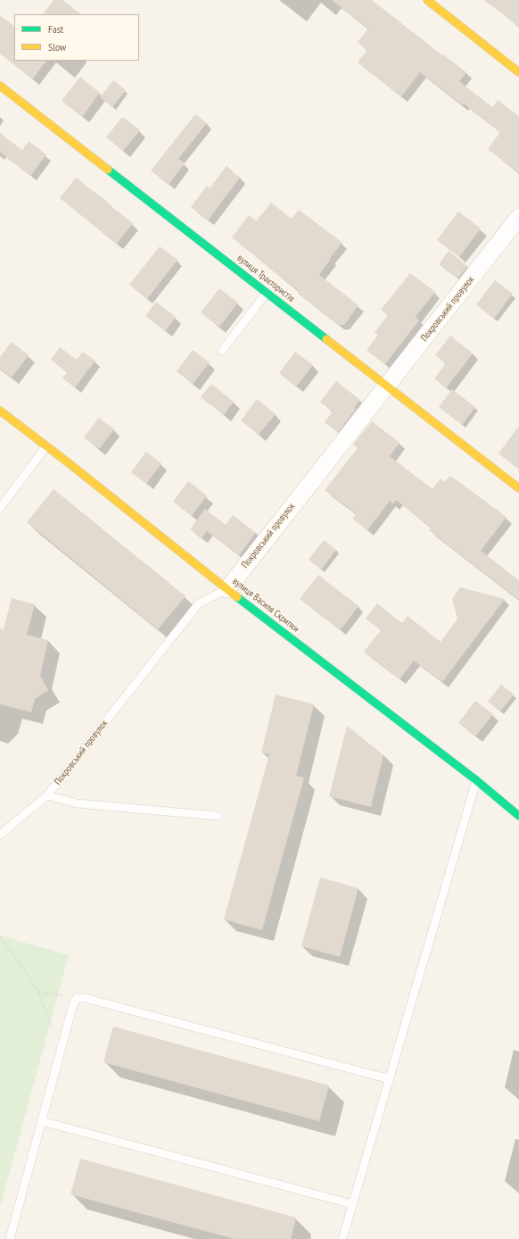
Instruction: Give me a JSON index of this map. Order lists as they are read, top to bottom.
{
  "streets": {
    "street": ["вулиця Трактористів", "Покровський провулок", "вулиця Василя Скрипки"]
  },
  "crossings": [
    ["вулиця Трактористів", "Покровський провулок"],
    ["Покровський провулок", "вулиця Василя Скрипки"]
  ],
  "legend": ["Fast", "Slow"]
}
